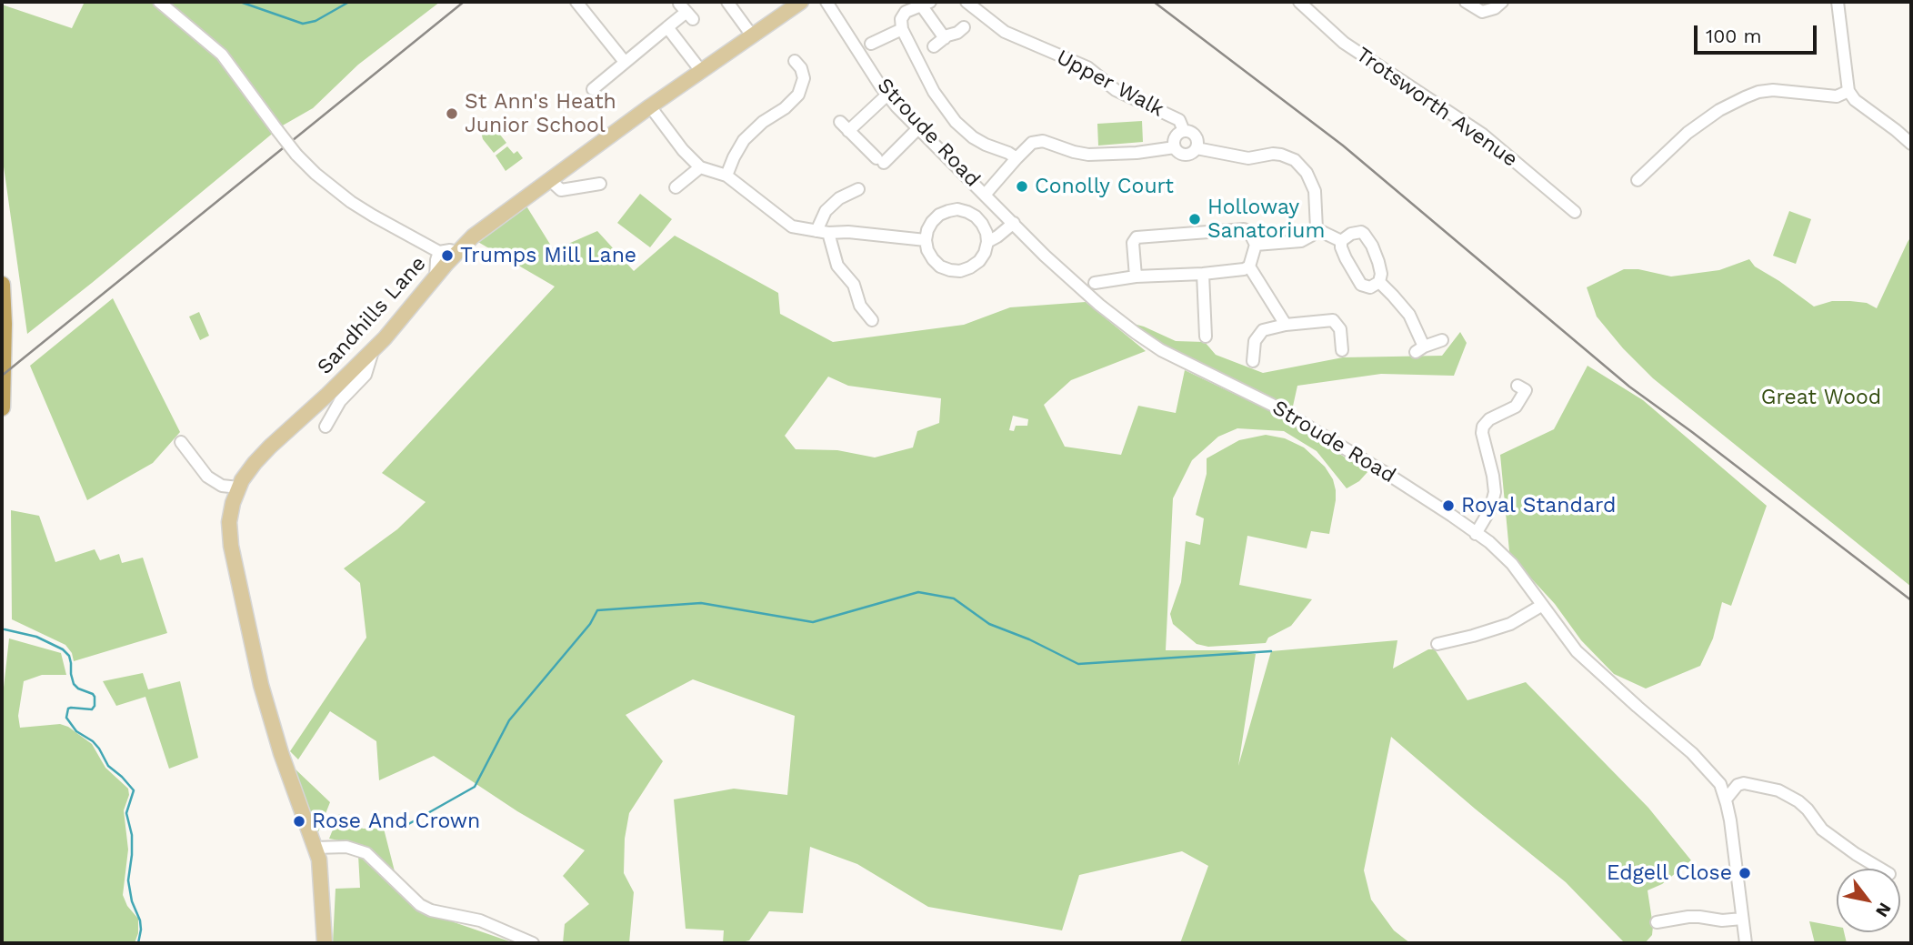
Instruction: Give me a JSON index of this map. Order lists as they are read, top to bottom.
{
  "streets": {
    "main road": ["Sandhills Lane"],
    "street": ["Upper Walk", "Trotsworth Avenue", "Stroude Road"]
  },
  "parks": ["Great Wood"],
  "places": [
    "St Ann's Heath Junior School",
    "Conolly Court",
    "Holloway Sanatorium",
    "Trumps Mill Lane",
    "Royal Standard",
    "Rose And Crown",
    "Edgell Close"
  ],
  "scale_bar": "100 m",
  "north": "bottom right"
}
